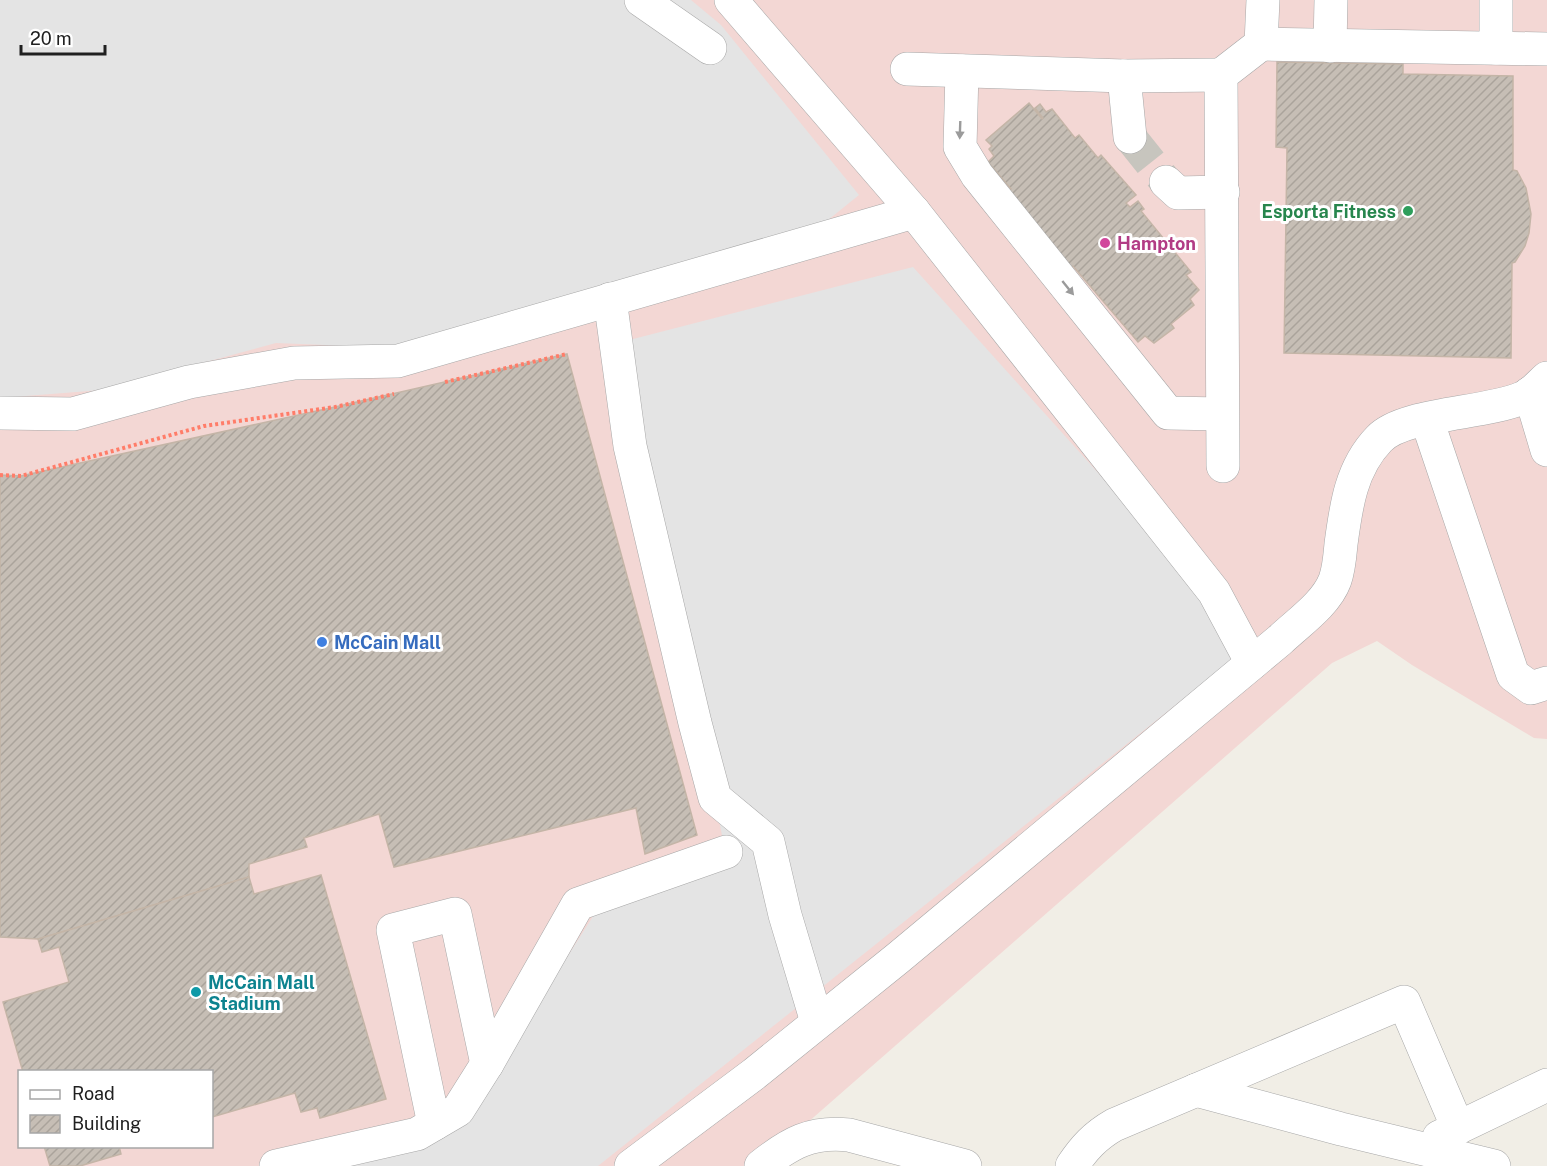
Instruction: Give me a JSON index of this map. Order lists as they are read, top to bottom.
{
  "places": [
    "Esporta Fitness",
    "Hampton",
    "McCain Mall",
    "McCain Mall Stadium"
  ],
  "legend": ["Road", "Building"],
  "scale_bar": "20 m"
}
